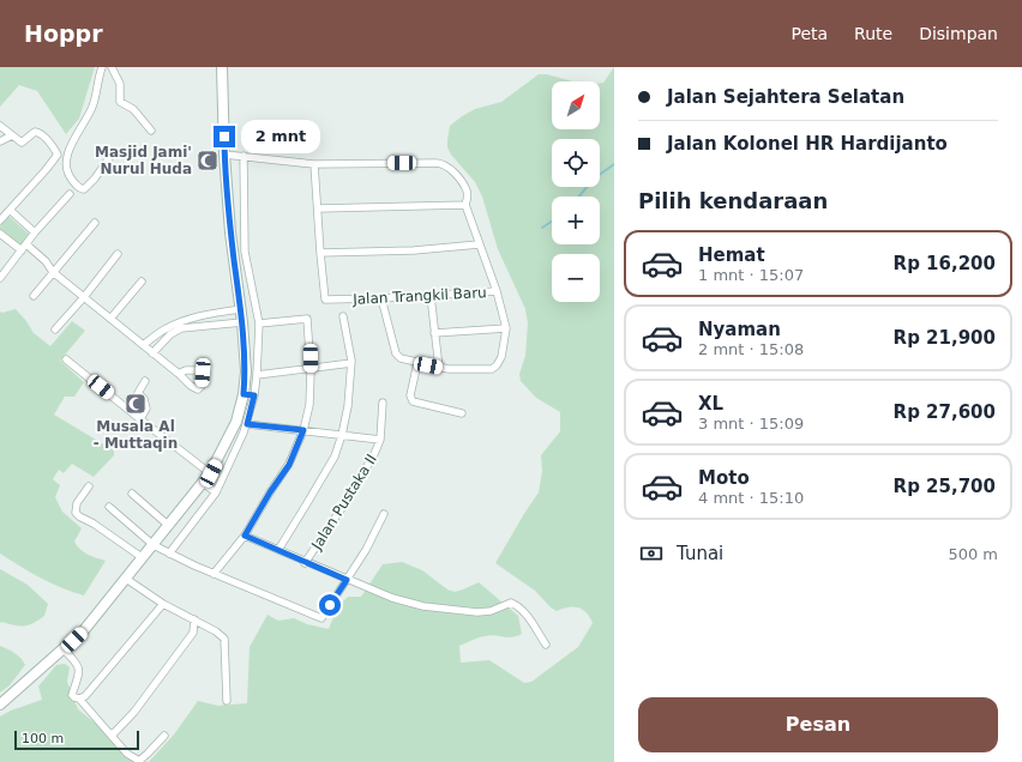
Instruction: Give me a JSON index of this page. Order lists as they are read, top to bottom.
{
  "streets": {
    "street": ["Jalan Trangkil Baru", "Jalan Pustaka II"]
  },
  "places": {
    "mosque": ["Masjid Jami' Nurul Huda", "Musala Al - Muttaqin"]
  },
  "scale_bar": "100 m",
  "north": "top right",
  "page": {
    "header": "Hoppr",
    "nav": ["Peta", "Rute", "Disimpan"],
    "banner": ["Jalan Sejahtera Selatan", "Jalan Kolonel HR Hardijanto"],
    "map_buttons": ["+", "−"],
    "bubble": "2 mnt",
    "heading": "Pilih kendaraan",
    "list": [
      {
        "name": "Hemat",
        "note": "1 mnt · 15:07",
        "value": "Rp 16,200"
      },
      {
        "name": "Nyaman",
        "note": "2 mnt · 15:08",
        "value": "Rp 21,900"
      },
      {
        "name": "XL",
        "note": "3 mnt · 15:09",
        "value": "Rp 27,600"
      },
      {
        "name": "Moto",
        "note": "4 mnt · 15:10",
        "value": "Rp 25,700"
      }
    ],
    "pay": ["Tunai", "500 m"],
    "buttons": "Pesan",
    "scale": "100 m"
  }
}
